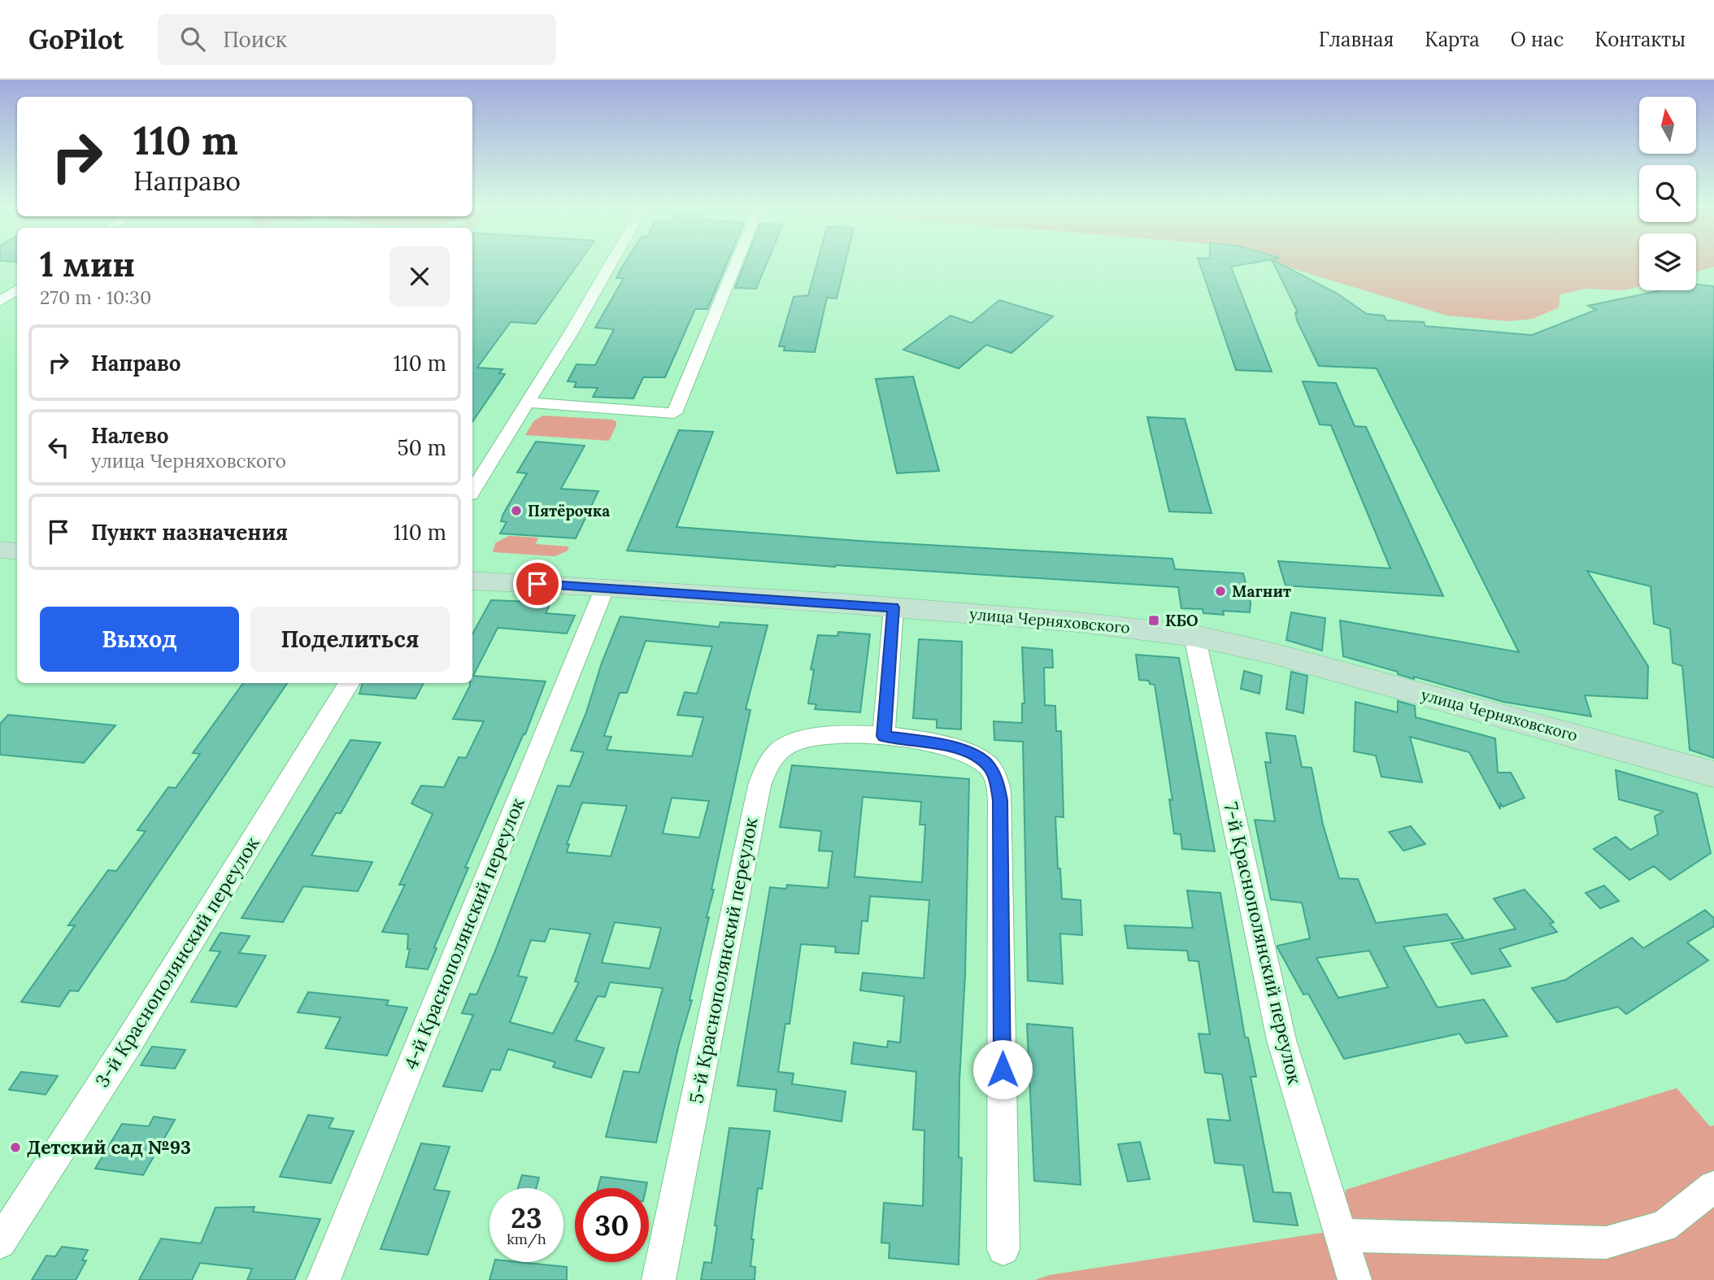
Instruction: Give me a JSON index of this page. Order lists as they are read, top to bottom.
{
  "streets": {
    "main road": ["улица Черняховского"],
    "street": [
      "4-й Краснополянский переулок",
      "7-й Краснополянский переулок",
      "5-й Краснополянский переулок",
      "3-й Краснополянский переулок"
    ]
  },
  "crossings": [
    ["улица Черняховского", "4-й Краснополянский переулок"],
    ["улица Черняховского", "7-й Краснополянский переулок"]
  ],
  "places": {
    "other": ["Пятёрочка", "Магнит", "Детский сад №93"],
    "transit": ["КБО"]
  },
  "north": "top",
  "page": {
    "header": "GoPilot",
    "search": "Поиск",
    "nav": [
      "Главная",
      "Карта",
      "О нас",
      "Контакты"
    ],
    "turn": ["110 m", "Направо"],
    "heading": ["1 мин", "270 m · 10:30"],
    "list": [
      {
        "name": "Направо",
        "value": "110 m"
      },
      {
        "name": "Налево",
        "note": "улица Черняховского",
        "value": "50 m"
      },
      {
        "name": "Пункт назначения",
        "value": "110 m"
      }
    ],
    "buttons": ["Выход", "Поделиться"],
    "speed": "23 km/h",
    "limit": "30"
  }
}
